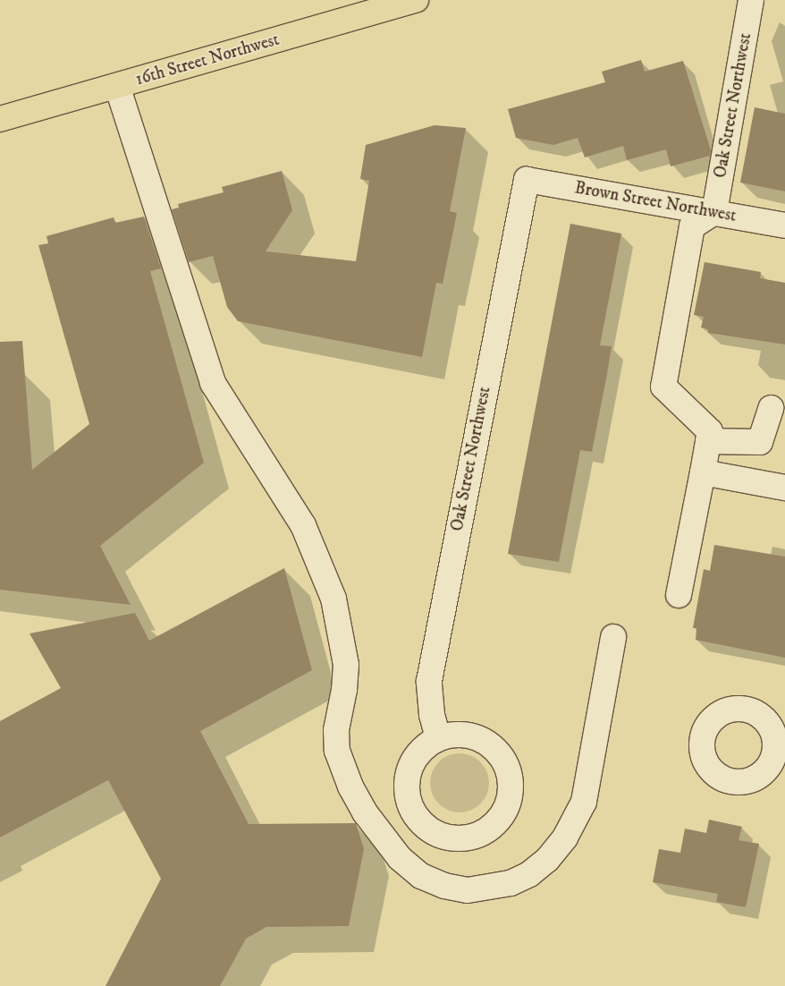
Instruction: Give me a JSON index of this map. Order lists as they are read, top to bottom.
{
  "streets": {
    "main road": ["16th Street Northwest"],
    "street": ["Oak Street Northwest", "Brown Street Northwest"]
  },
  "crossings": [
    ["Oak Street Northwest", "Brown Street Northwest"]
  ]
}
